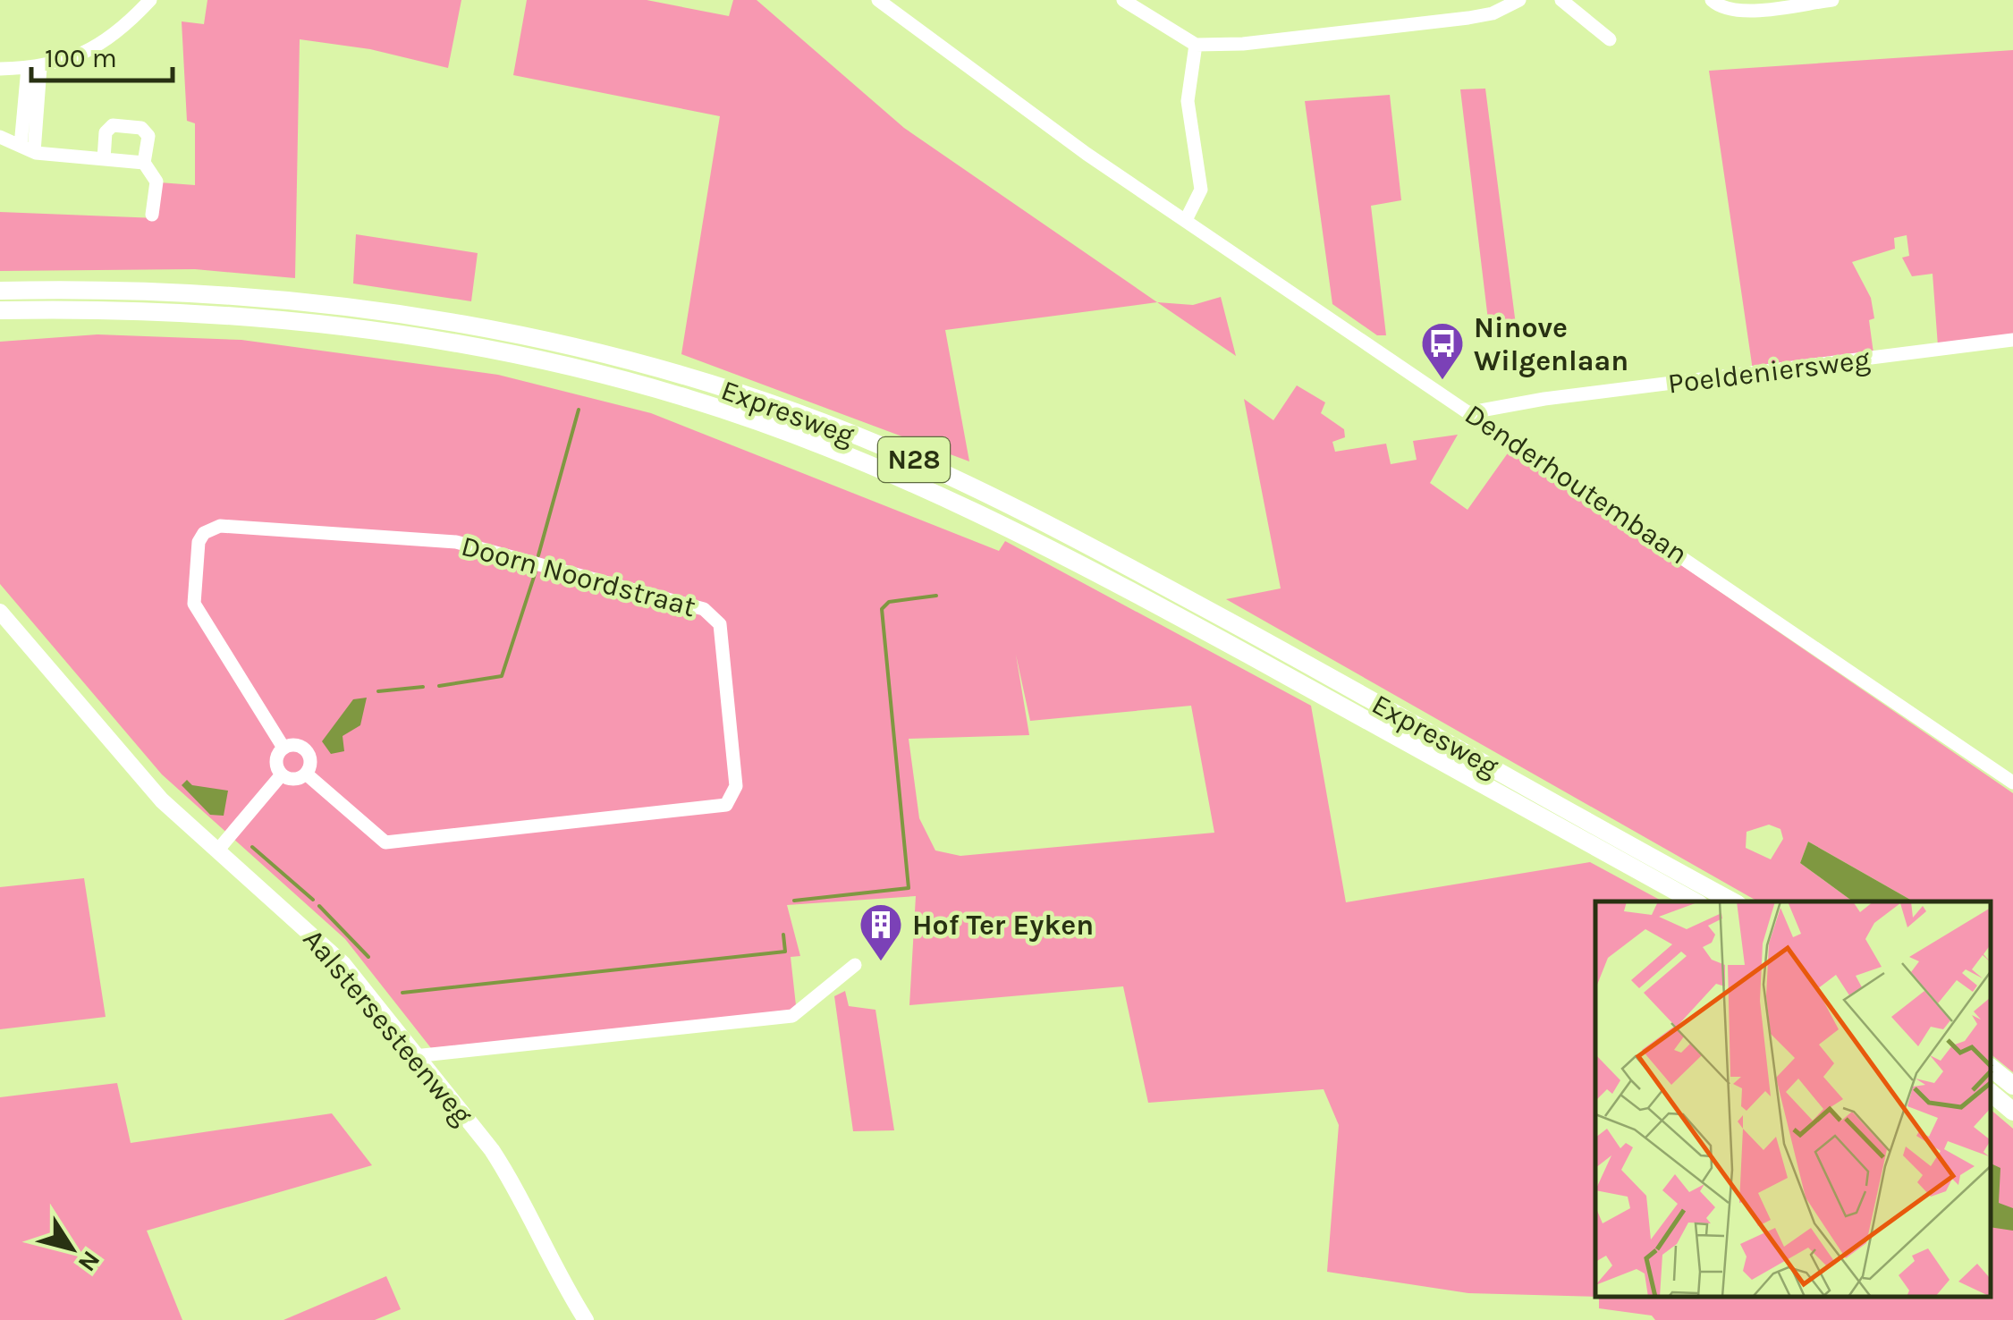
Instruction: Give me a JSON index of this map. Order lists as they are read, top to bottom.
{
  "streets": {
    "highway": ["Expresweg", "N28"],
    "main road": ["Aalstersesteenweg"],
    "street": ["Poeldeniersweg", "Denderhoutembaan", "Doorn Noordstraat"]
  },
  "crossings": [
    ["Poeldeniersweg", "Denderhoutembaan"]
  ],
  "places": {
    "bus stop": ["Ninove Wilgenlaan"],
    "building": ["Hof Ter Eyken"]
  },
  "scale_bar": "100 m",
  "north": "bottom right"
}
